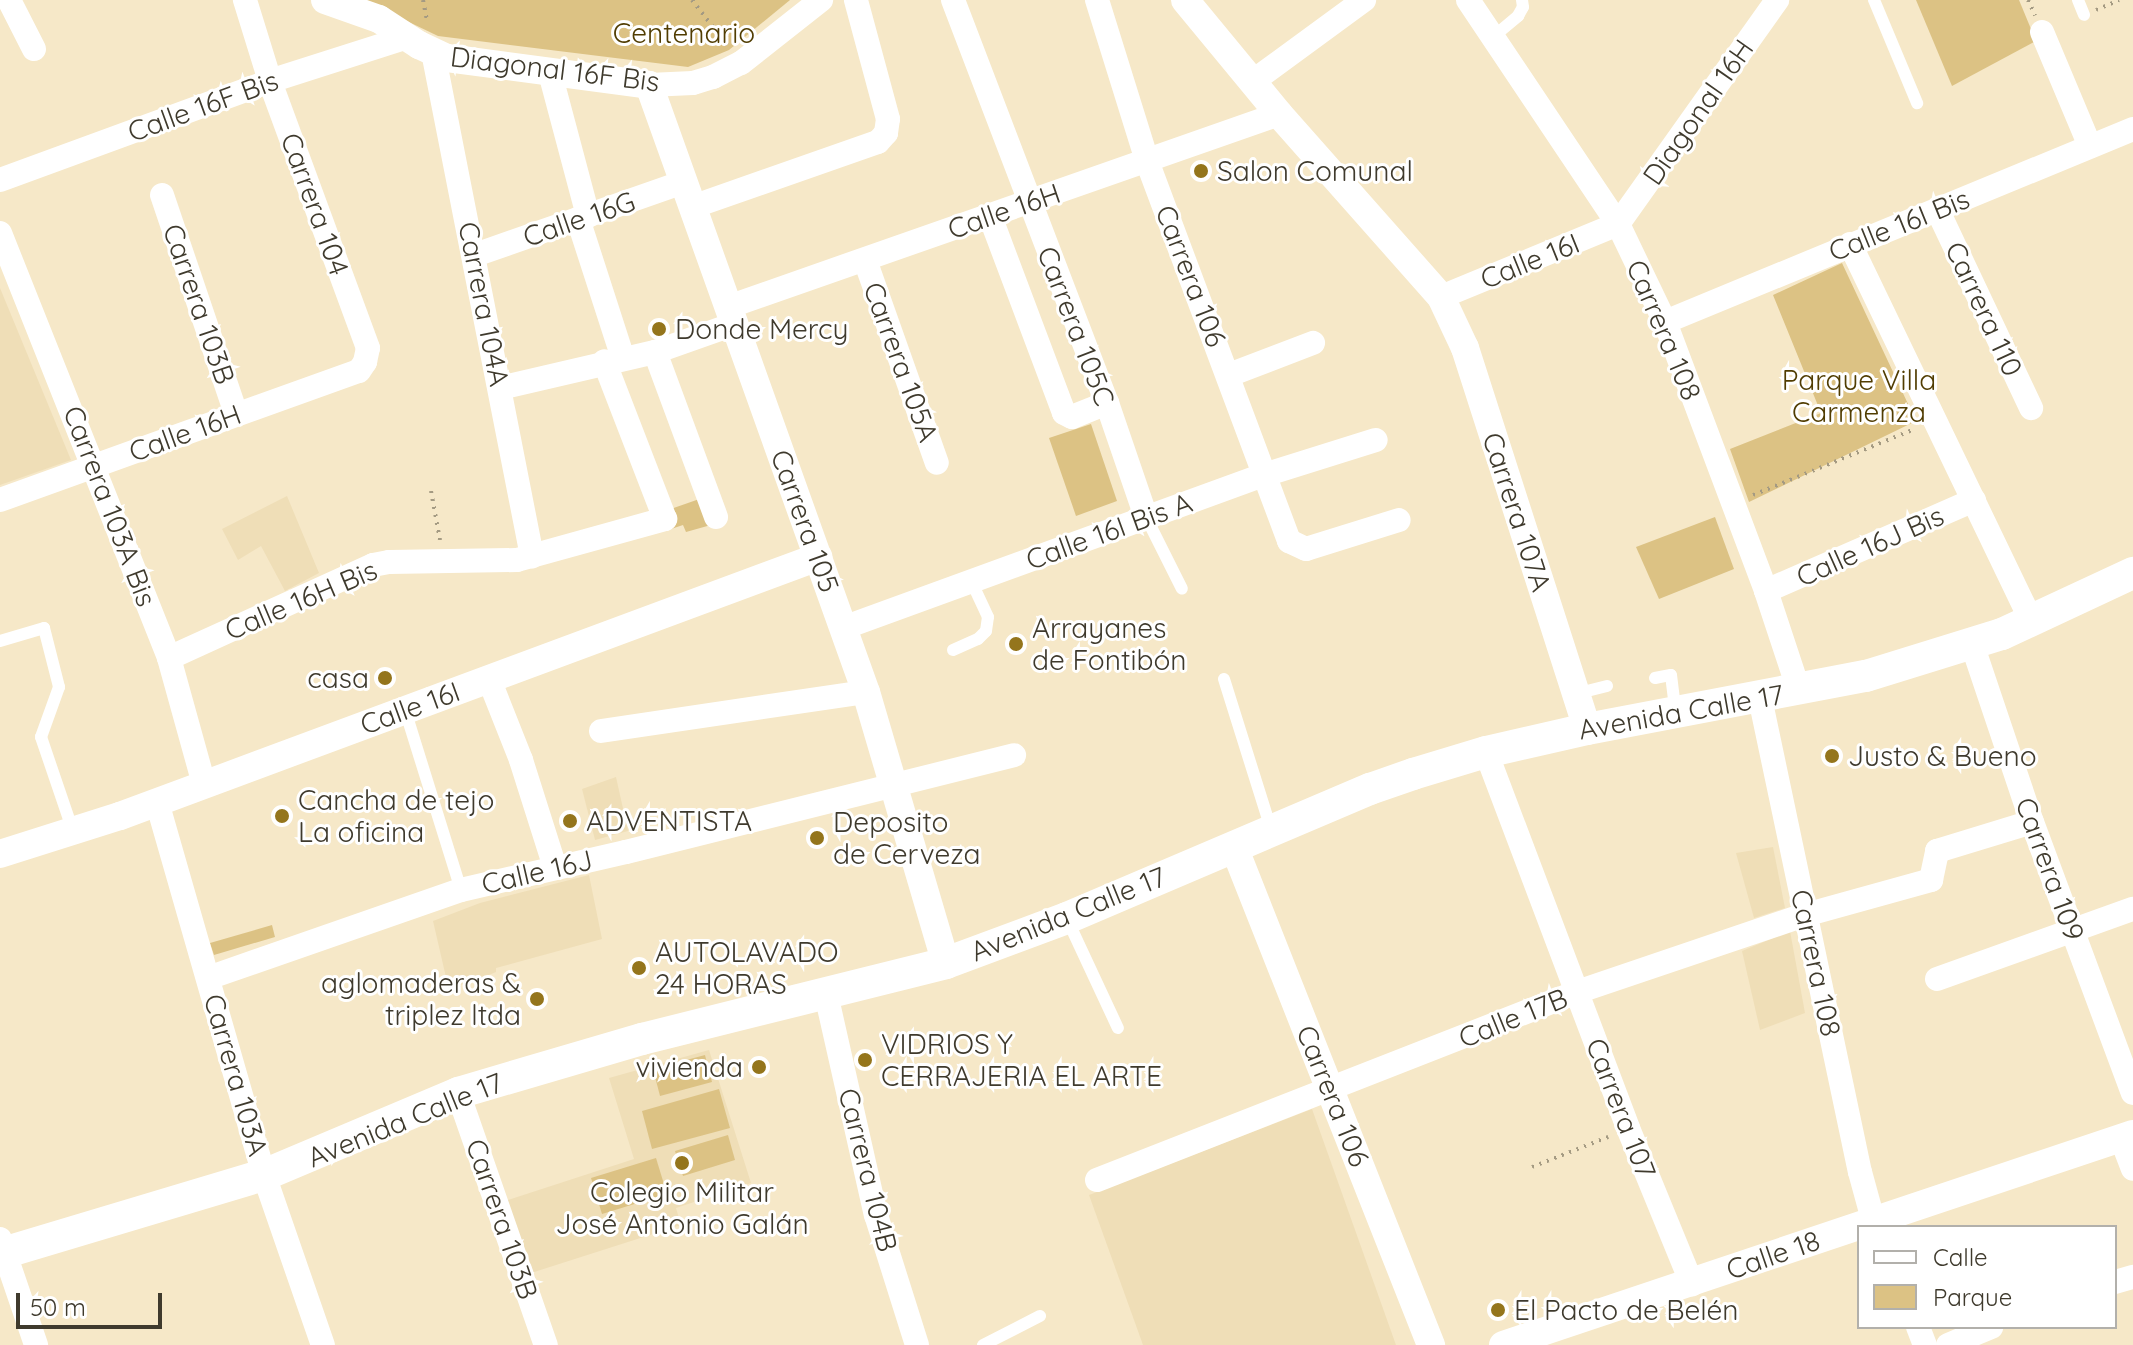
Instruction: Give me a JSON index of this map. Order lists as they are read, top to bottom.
{
  "streets": {
    "main road": ["Avenida Calle 17"],
    "street": [
      "Diagonal 16F Bis",
      "Calle 16F Bis",
      "Diagonal 16H",
      "Carrera 104",
      "Calle 16H",
      "Calle 16G",
      "Calle 16I Bis",
      "Calle 16I",
      "Carrera 106",
      "Carrera 103B",
      "Carrera 104A",
      "Carrera 110",
      "Carrera 105C",
      "Carrera 108",
      "Carrera 105A",
      "Carrera 103A Bis",
      "Carrera 107A",
      "Carrera 105",
      "Calle 16I Bis A",
      "Calle 16J Bis",
      "Calle 16H Bis",
      "Carrera 109",
      "Calle 16J",
      "Calle 17B",
      "Carrera 103A",
      "Carrera 107",
      "Carrera 104B",
      "Calle 18"
    ]
  },
  "crossings": [
    ["Diagonal 16F Bis", "Calle 16F Bis"],
    ["Diagonal 16F Bis", "Carrera 104A"],
    ["Diagonal 16F Bis", "Carrera 105"],
    ["Calle 16F Bis", "Carrera 104"],
    ["Diagonal 16H", "Calle 16I"],
    ["Diagonal 16H", "Carrera 108"],
    ["Carrera 104", "Calle 16H"],
    ["Calle 16H", "Carrera 106"],
    ["Calle 16H", "Carrera 103B"],
    ["Calle 16H", "Carrera 104A"],
    ["Calle 16H", "Carrera 105C"],
    ["Calle 16H", "Carrera 105A"],
    ["Calle 16H", "Carrera 103A Bis"],
    ["Calle 16H", "Carrera 107A"],
    ["Calle 16H", "Carrera 105"],
    ["Calle 16H", "Calle 16H Bis"],
    ["Calle 16G", "Carrera 104A"],
    ["Calle 16G", "Carrera 105"],
    ["Calle 16I Bis", "Carrera 110"],
    ["Calle 16I Bis", "Carrera 108"],
    ["Calle 16I", "Carrera 108"],
    ["Calle 16I", "Carrera 103A Bis"],
    ["Calle 16I", "Carrera 107A"],
    ["Calle 16I", "Carrera 105"],
    ["Calle 16I", "Carrera 103A"],
    ["Carrera 106", "Calle 16I Bis A"],
    ["Carrera 106", "Avenida Calle 17"],
    ["Carrera 106", "Calle 17B"],
    ["Carrera 103B", "Avenida Calle 17"],
    ["Carrera 104A", "Calle 16H Bis"],
    ["Carrera 105C", "Calle 16I Bis A"],
    ["Carrera 108", "Calle 16J Bis"],
    ["Carrera 108", "Avenida Calle 17"],
    ["Carrera 108", "Calle 17B"],
    ["Carrera 108", "Calle 18"],
    ["Carrera 103A Bis", "Calle 16H Bis"],
    ["Carrera 107A", "Avenida Calle 17"],
    ["Carrera 105", "Calle 16I Bis A"],
    ["Carrera 105", "Avenida Calle 17"],
    ["Carrera 105", "Calle 16J"],
    ["Avenida Calle 17", "Carrera 109"],
    ["Avenida Calle 17", "Carrera 103A"],
    ["Avenida Calle 17", "Carrera 107"],
    ["Avenida Calle 17", "Carrera 104B"],
    ["Carrera 109", "Calle 17B"],
    ["Calle 16J", "Carrera 103A"],
    ["Calle 17B", "Carrera 107"],
    ["Carrera 107", "Calle 18"]
  ],
  "parks": ["Centenario", "Parque Villa Carmenza"],
  "places": [
    "Salon Comunal",
    "Donde Mercy",
    "Arrayanes de Fontibón",
    "casa",
    "Justo & Bueno",
    "Cancha de tejo La oficina",
    "ADVENTISTA",
    "Deposito de Cerveza",
    "AUTOLAVADO 24 HORAS",
    "aglomaderas & triplez ltda",
    "VIDRIOS Y CERRAJERIA EL ARTE",
    "vivienda",
    "Colegio Militar José Antonio Galán",
    "El Pacto de Belén"
  ],
  "legend": ["Calle", "Parque"],
  "scale_bar": "50 m"
}
